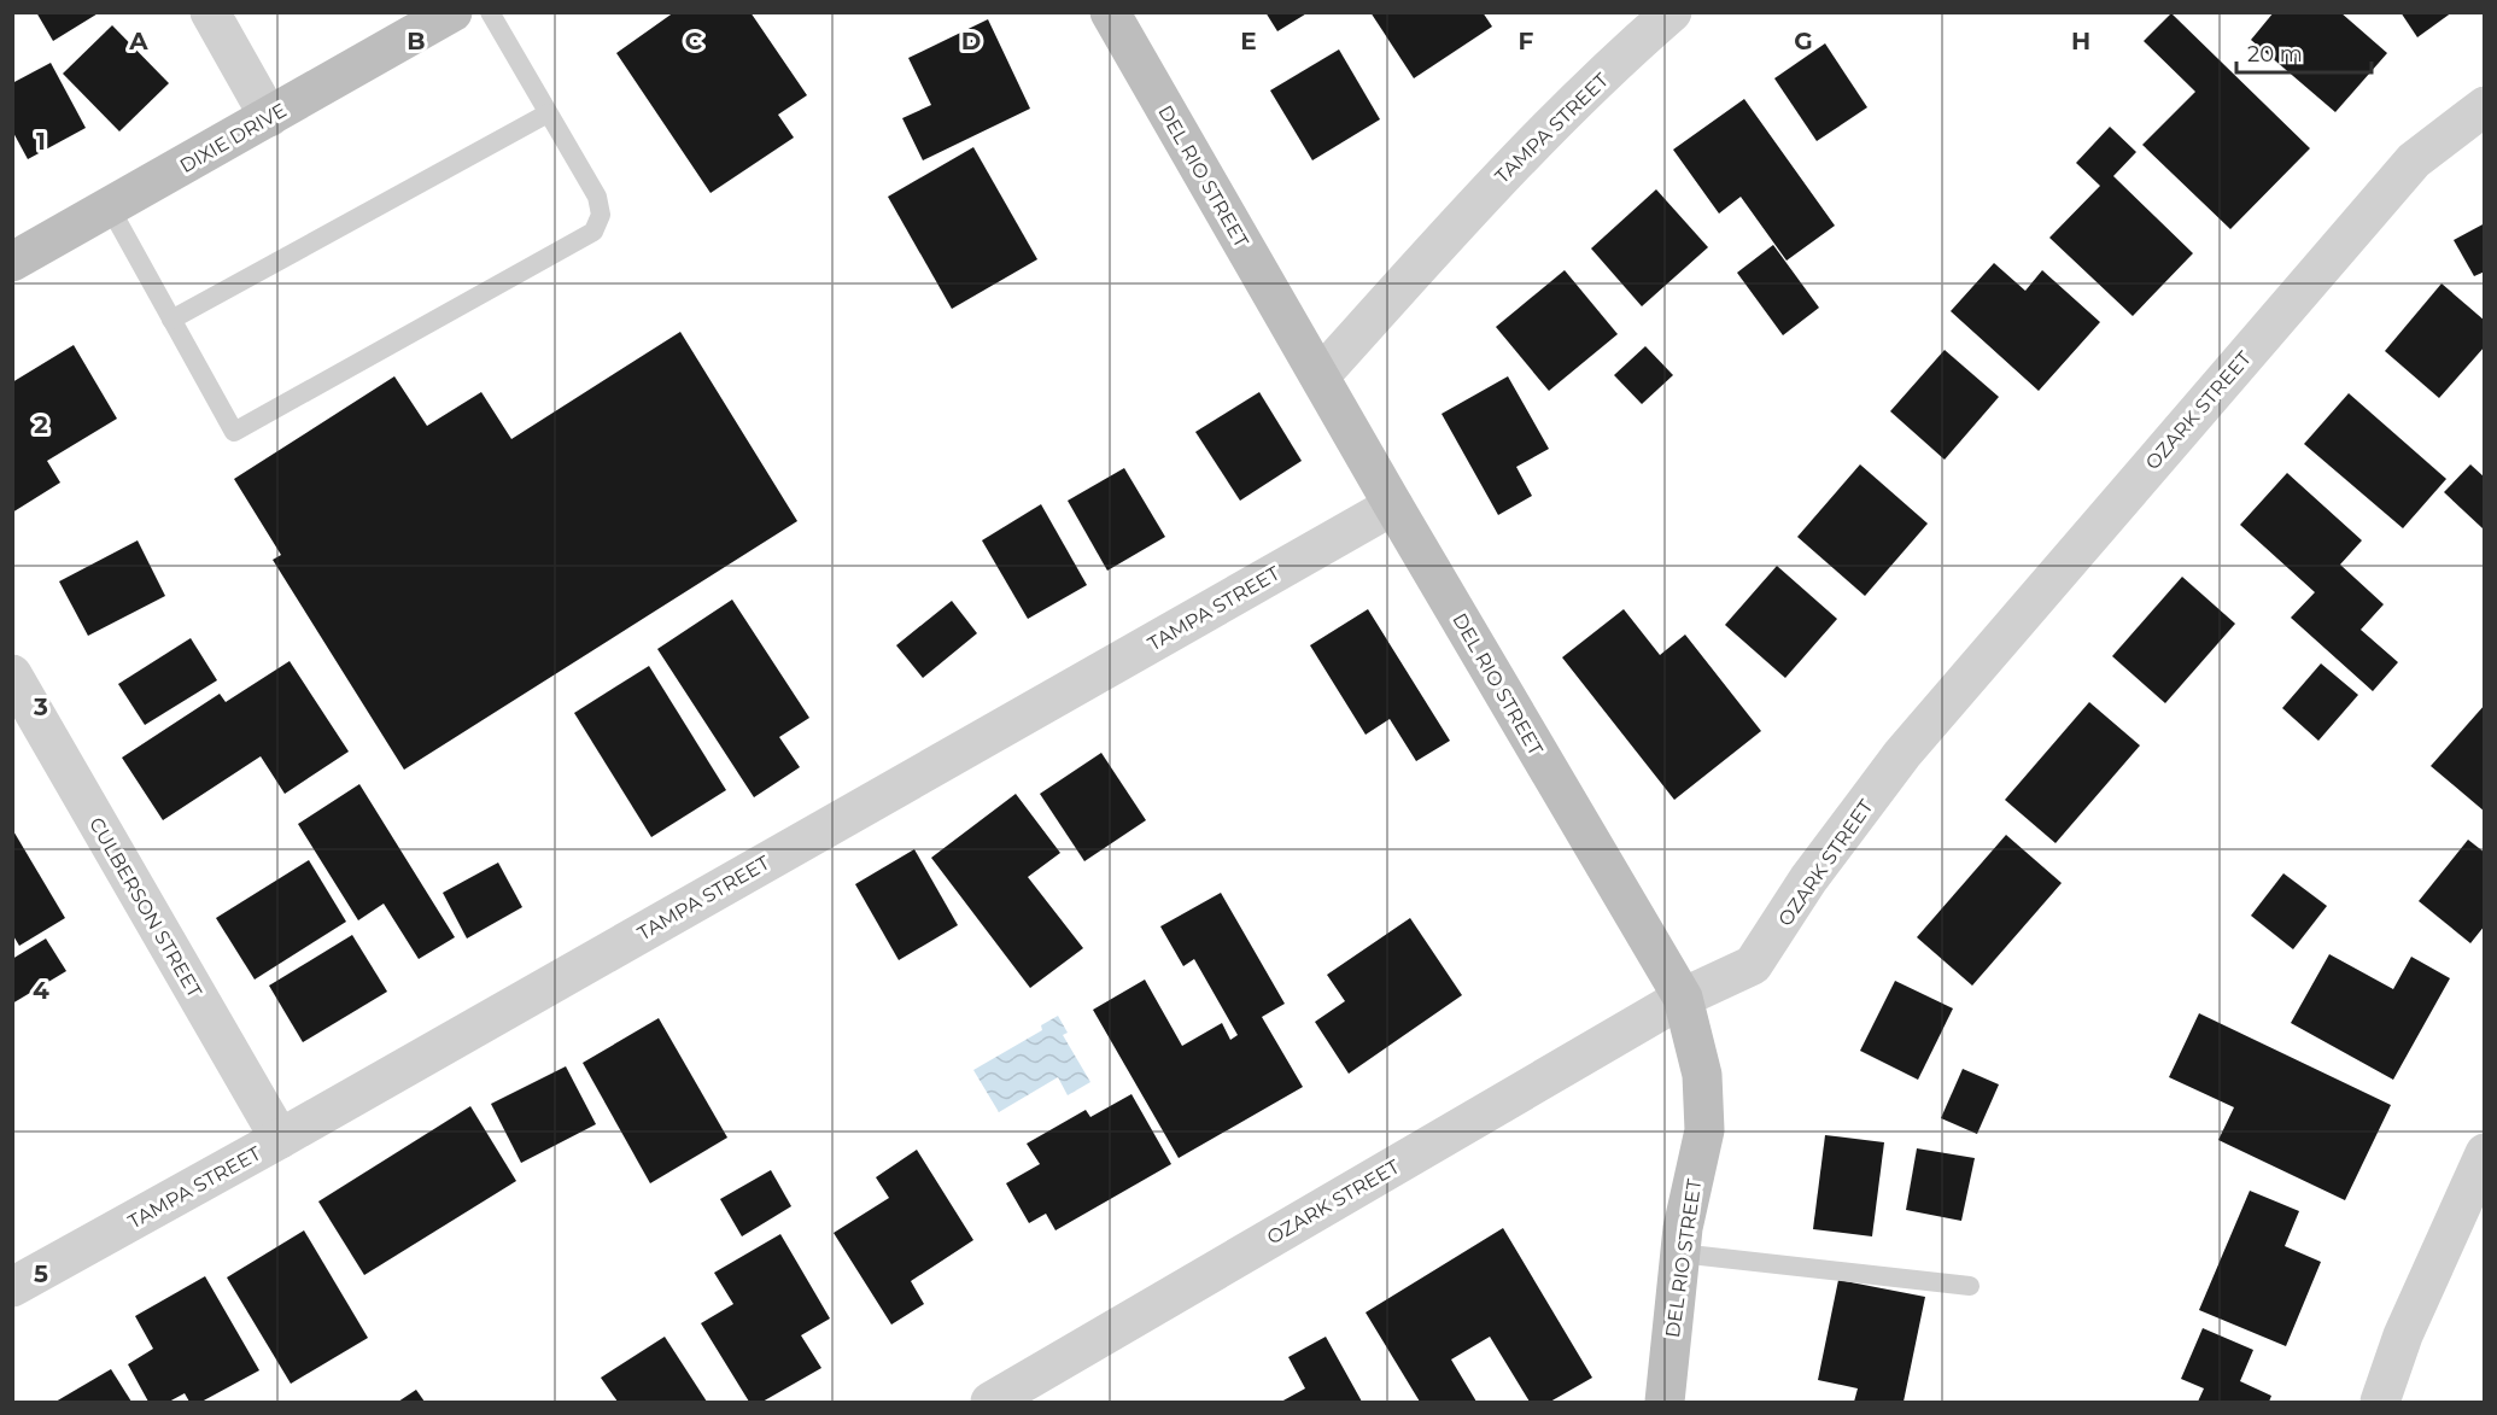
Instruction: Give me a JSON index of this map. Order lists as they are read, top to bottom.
{
  "streets": {
    "street": [
      "TAMPA STREET",
      "DIXIE DRIVE",
      "DEL RIO STREET",
      "OZARK STREET",
      "CULBERSON STREET"
    ]
  },
  "crossings": [
    ["TAMPA STREET", "DEL RIO STREET"],
    ["TAMPA STREET", "CULBERSON STREET"],
    ["DEL RIO STREET", "OZARK STREET"]
  ],
  "scale_bar": "20 m",
  "grid": {
    "columns": [
      "A",
      "B",
      "C",
      "D",
      "E",
      "F",
      "G",
      "H"
    ],
    "rows": [
      "1",
      "2",
      "3",
      "4",
      "5"
    ]
  }
}
